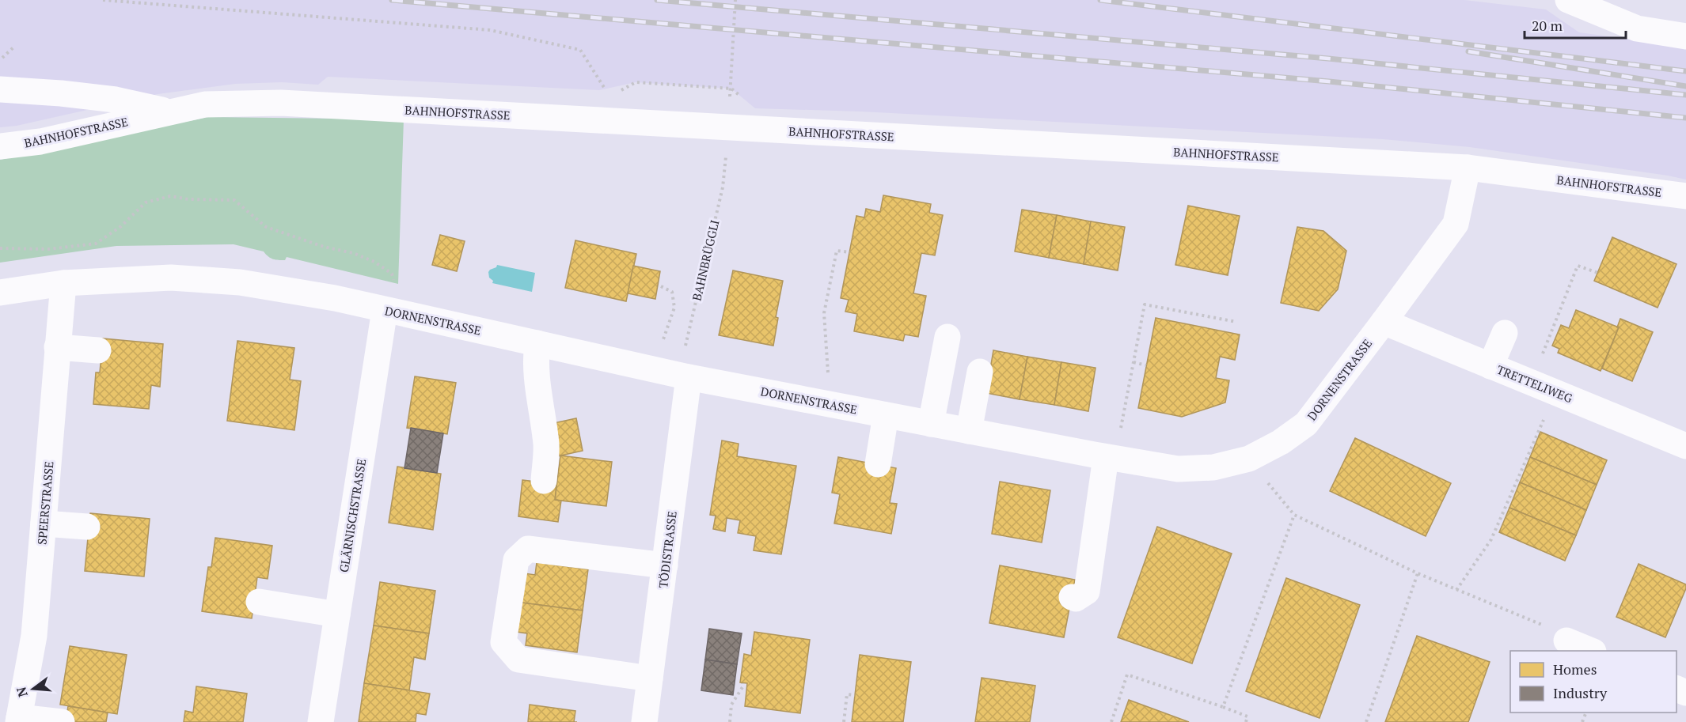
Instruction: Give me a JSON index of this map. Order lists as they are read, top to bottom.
{
  "streets": {
    "street": [
      "BAHNHOFSTRASSE",
      "DORNENSTRASSE",
      "TRETTELIWEG",
      "SPEERSTRASSE",
      "GLÄRNISCHSTRASSE",
      "TÖDISTRASSE"
    ],
    "path": ["BAHNBRÜGGLI"]
  },
  "crossings": [
    ["BAHNHOFSTRASSE", "DORNENSTRASSE"],
    ["DORNENSTRASSE", "TRETTELIWEG"],
    ["DORNENSTRASSE", "SPEERSTRASSE"],
    ["DORNENSTRASSE", "GLÄRNISCHSTRASSE"],
    ["DORNENSTRASSE", "TÖDISTRASSE"]
  ],
  "legend": ["Homes", "Industry"],
  "scale_bar": "20 m",
  "north": "left"
}
